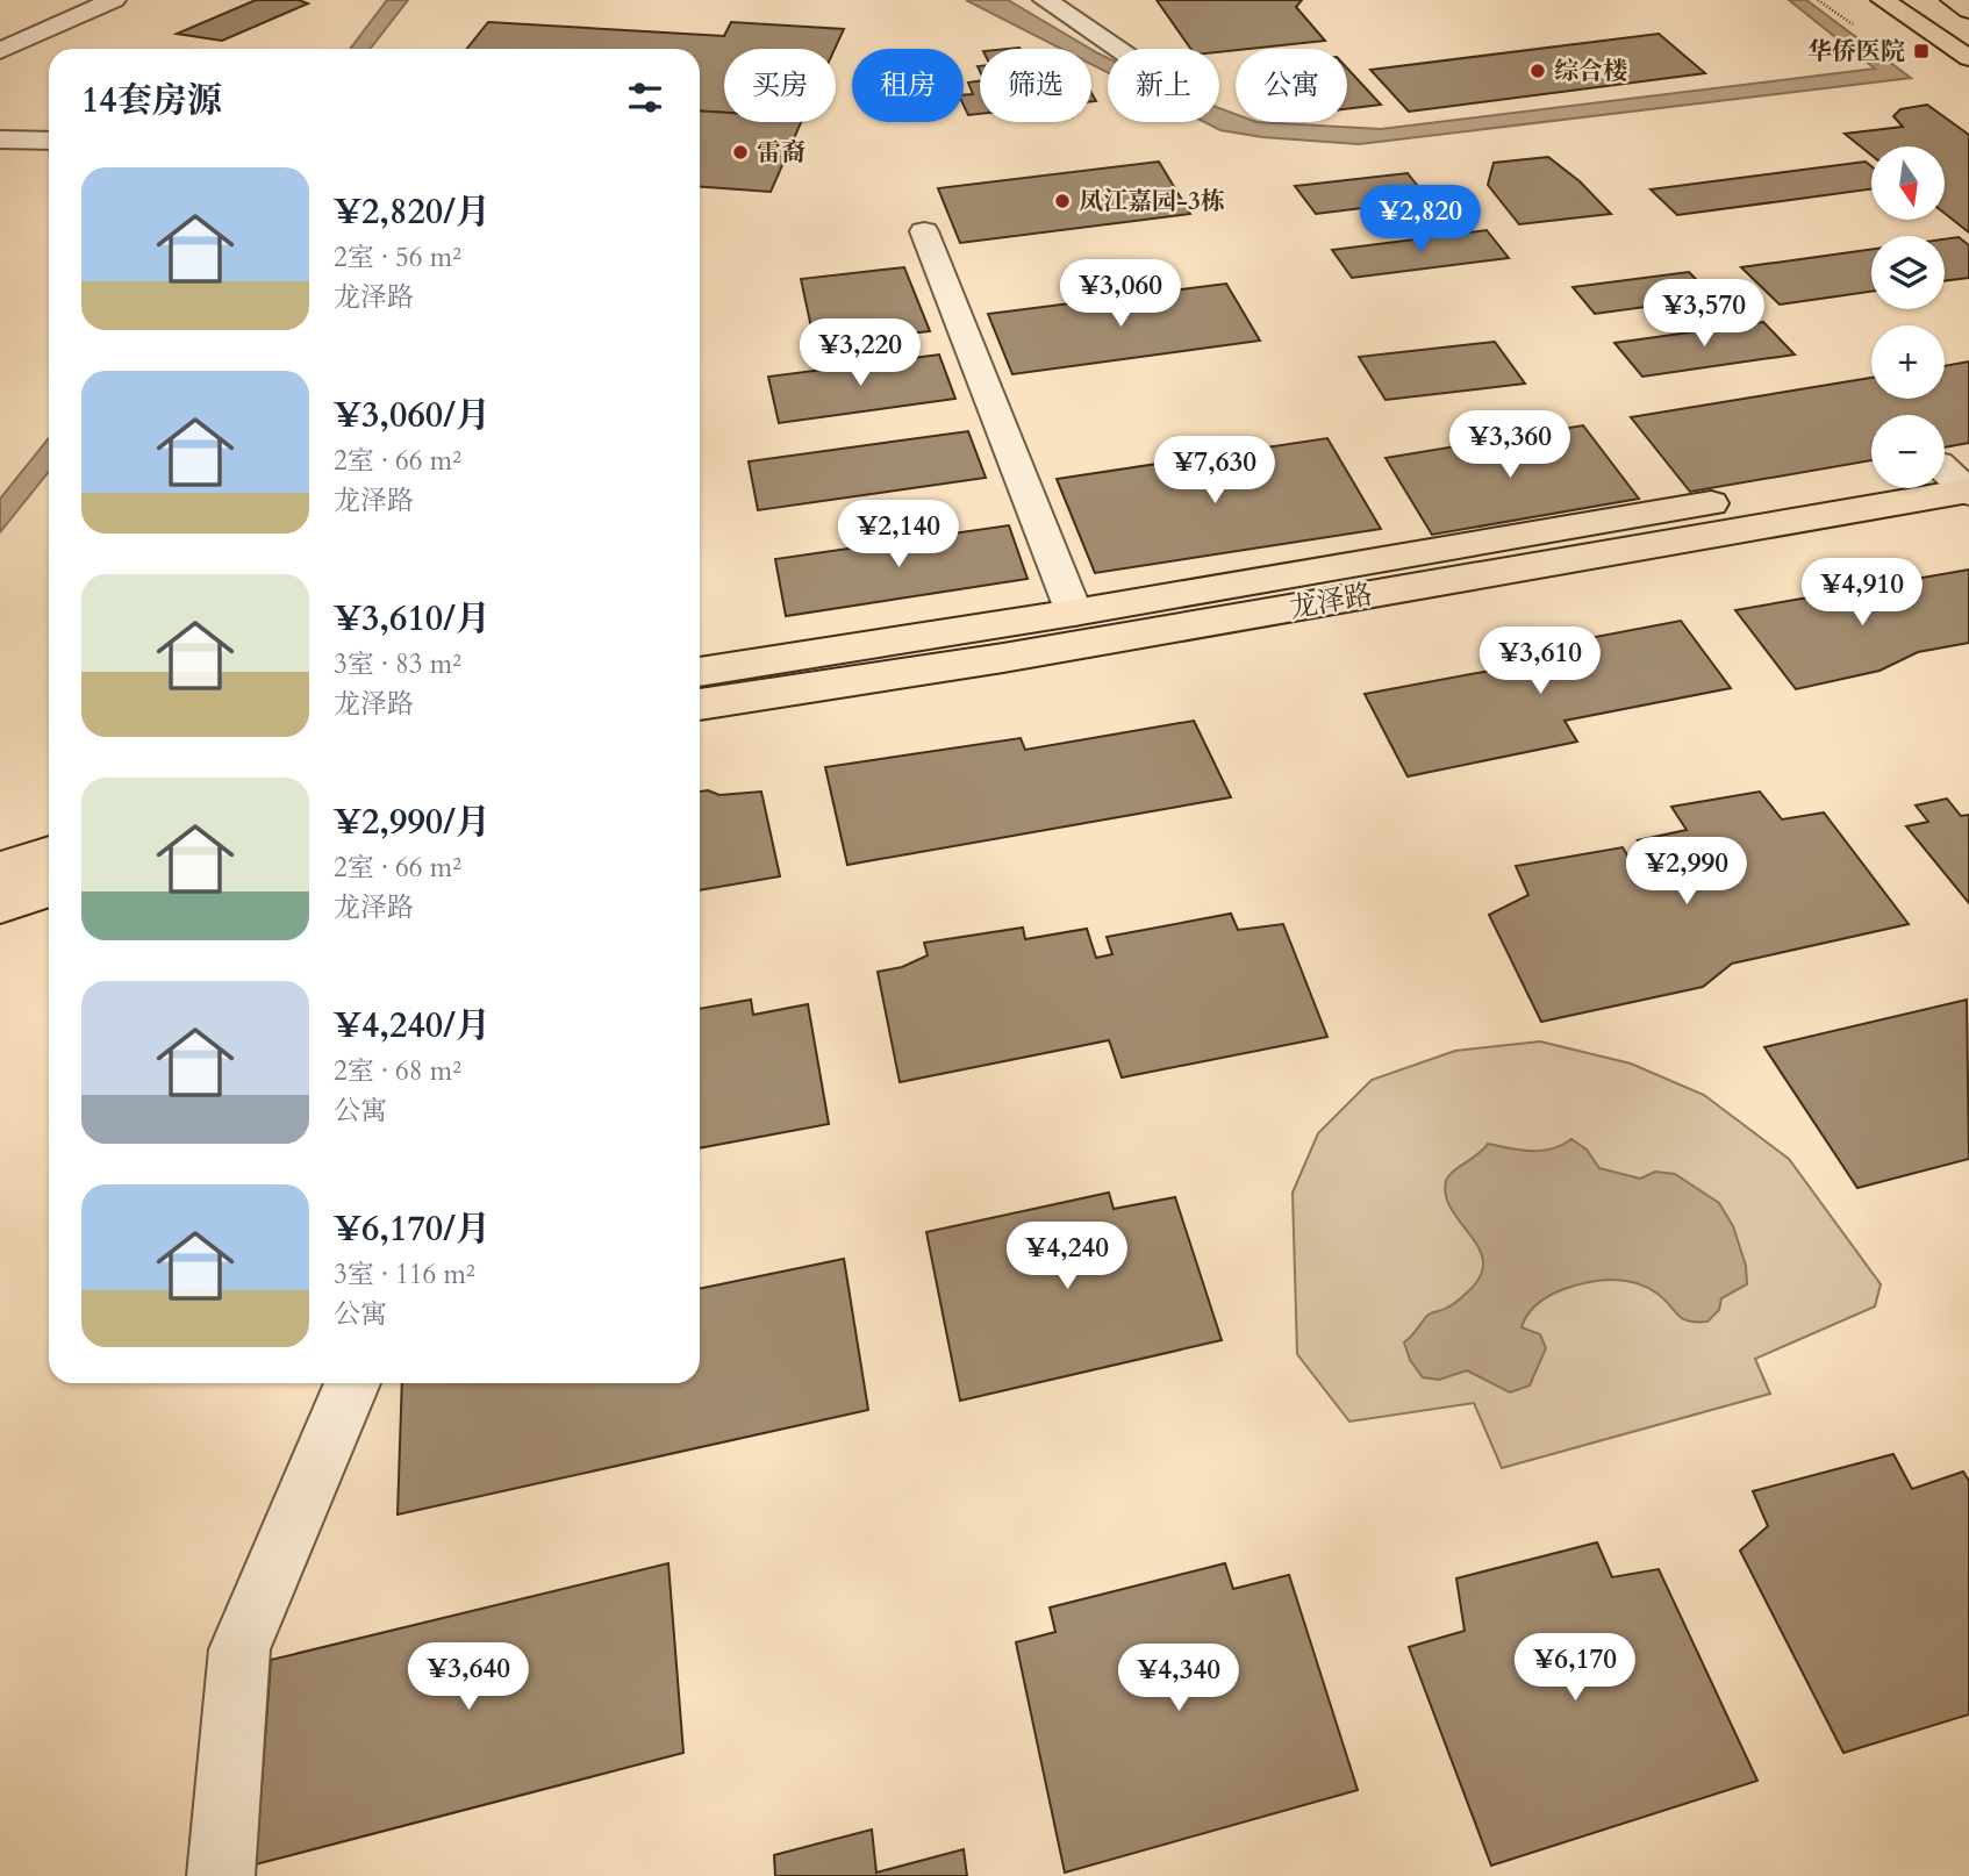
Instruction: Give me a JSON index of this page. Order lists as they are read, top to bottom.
{
  "streets": {
    "main road": ["龙泽路"]
  },
  "places": {
    "transit": ["华侨医院"],
    "other": ["综合楼", "雷裔", "凤江嘉园-3栋"]
  },
  "north": "bottom",
  "page": {
    "chip": [
      "买房",
      "租房",
      "筛选",
      "新上",
      "公寓"
    ],
    "heading": "14套房源",
    "map_buttons": ["+", "−"],
    "list": [
      {
        "name": "¥2,820/月",
        "note": "2室 · 56 m² · 龙泽路"
      },
      {
        "name": "¥3,060/月",
        "note": "2室 · 66 m² · 龙泽路"
      },
      {
        "name": "¥3,610/月",
        "note": "3室 · 83 m² · 龙泽路"
      },
      {
        "name": "¥2,990/月",
        "note": "2室 · 66 m² · 龙泽路"
      },
      {
        "name": "¥4,240/月",
        "note": "2室 · 68 m² · 公寓"
      },
      {
        "name": "¥6,170/月",
        "note": "3室 · 116 m² · 公寓"
      }
    ],
    "price": [
      "¥2,820",
      "¥3,060",
      "¥3,570",
      "¥3,220",
      "¥3,360",
      "¥7,630",
      "¥2,140",
      "¥4,910",
      "¥3,610",
      "¥2,990",
      "¥4,240",
      "¥6,170",
      "¥3,640",
      "¥4,340"
    ]
  }
}
